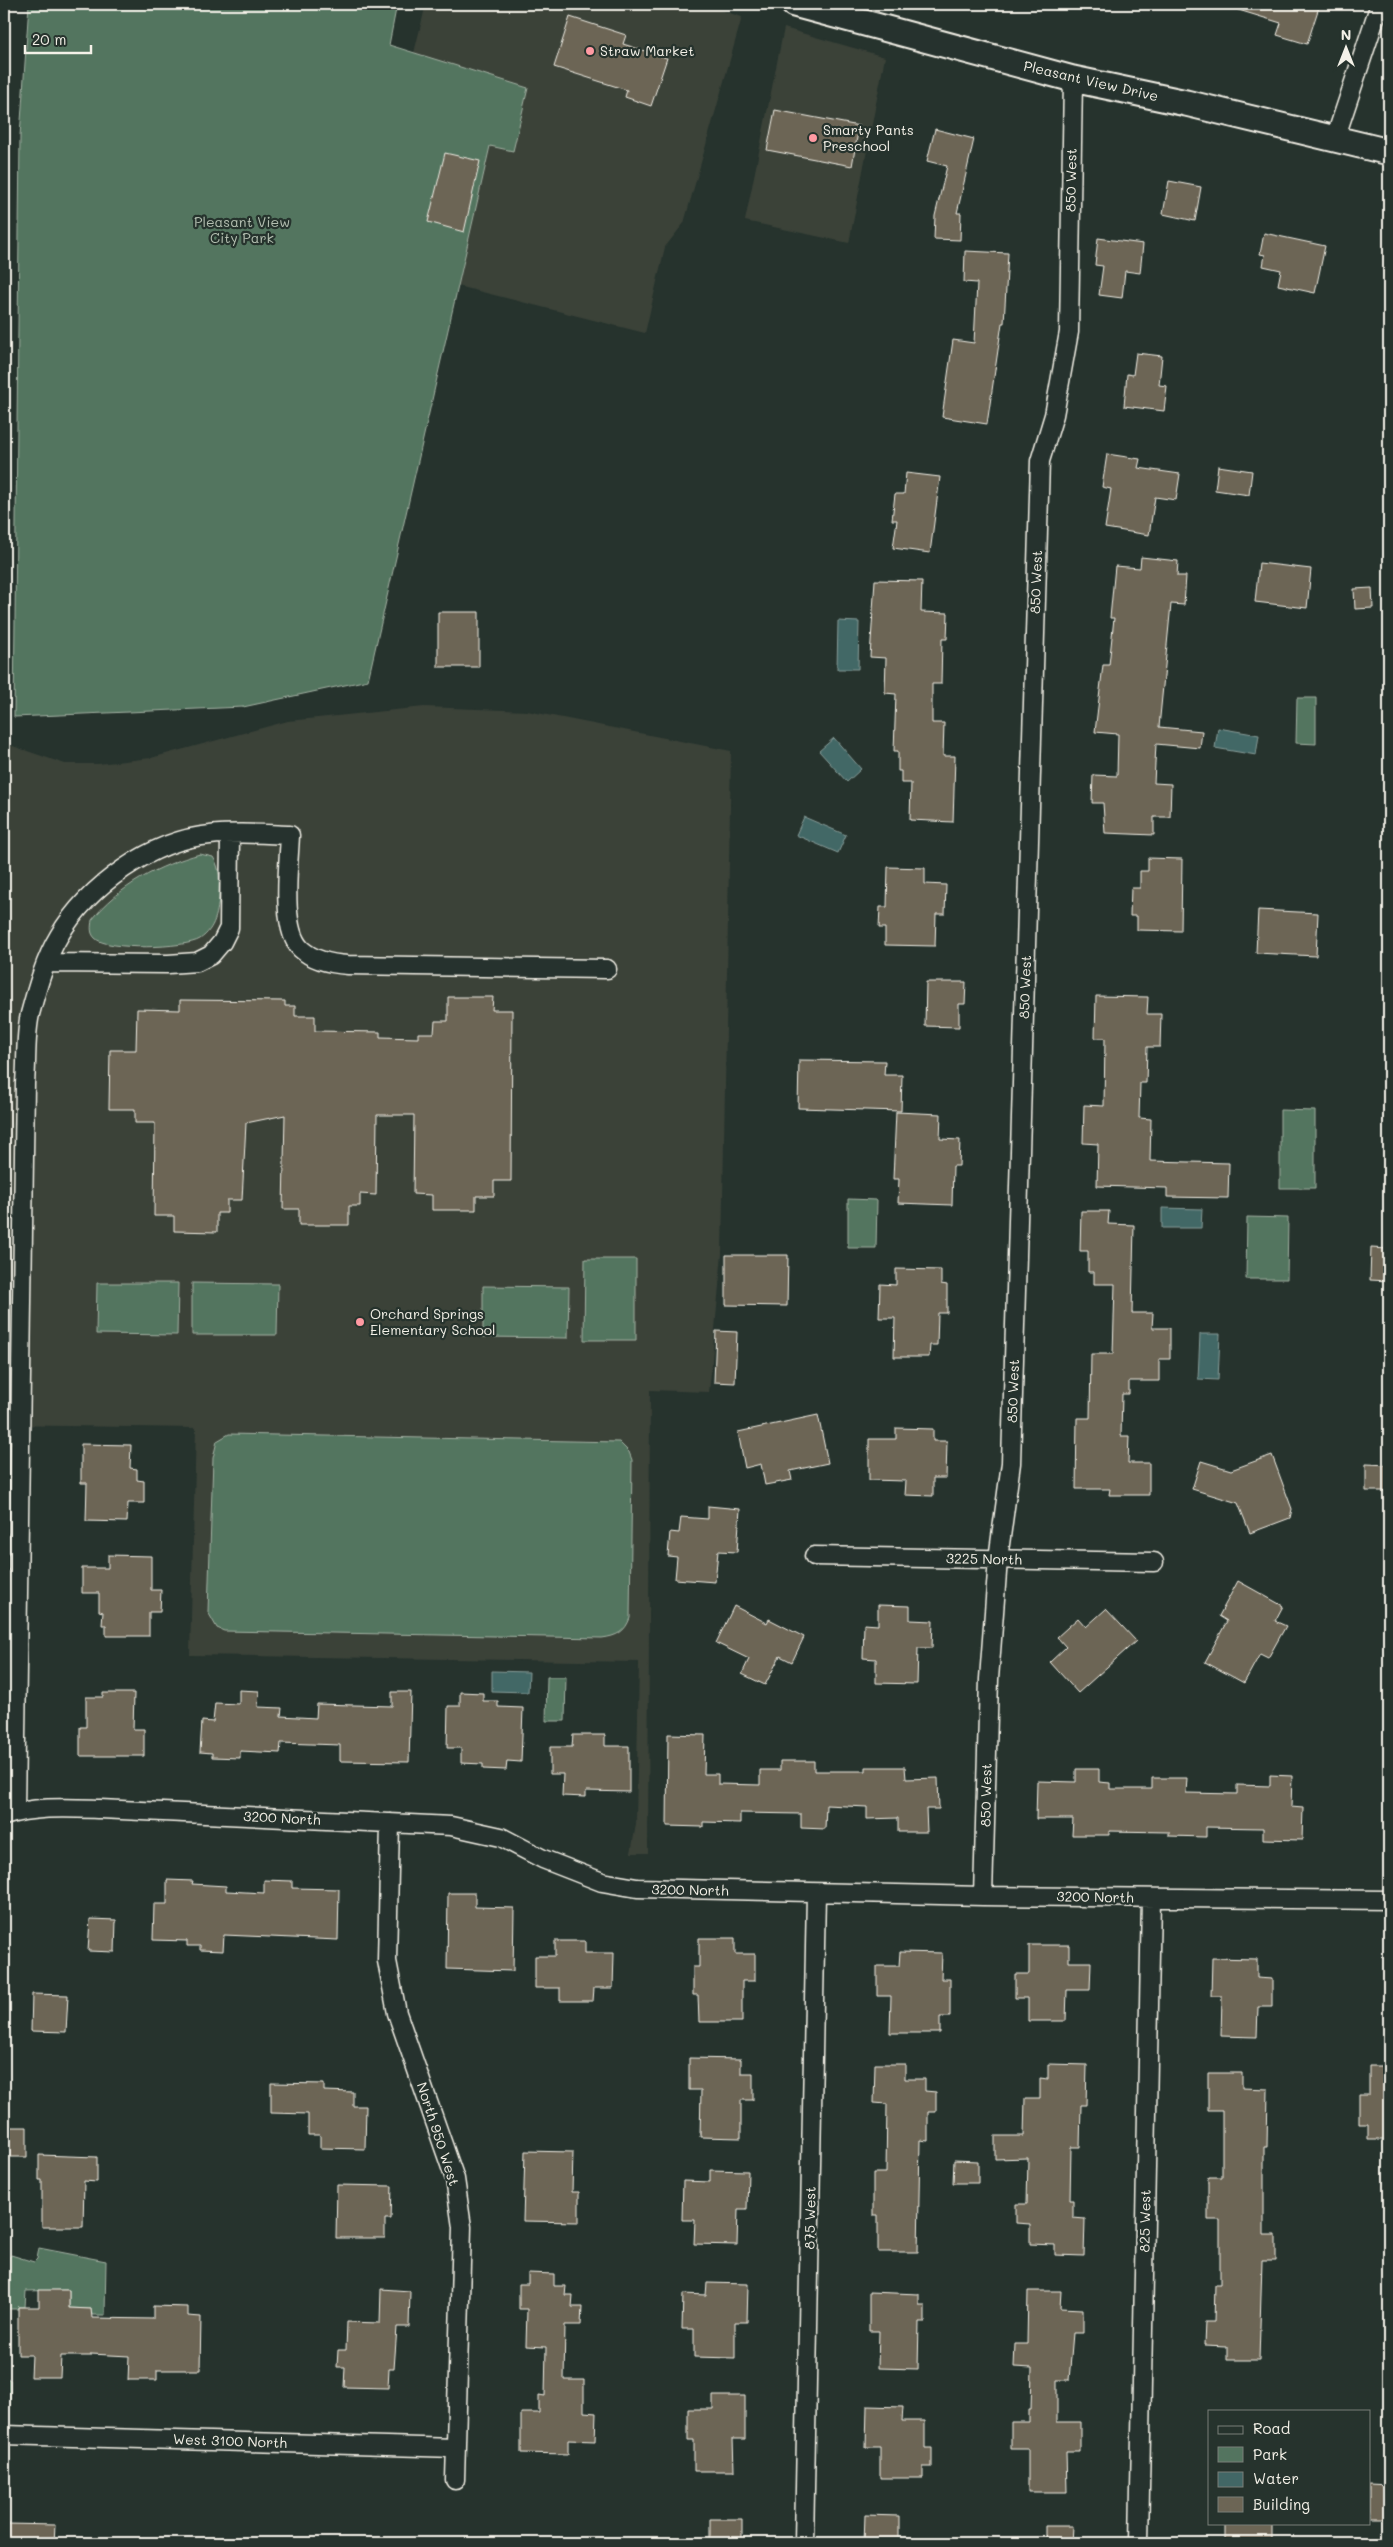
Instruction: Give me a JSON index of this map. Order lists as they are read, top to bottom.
{
  "streets": {
    "main road": ["Pleasant View Drive"],
    "street": [
      "850 West",
      "3225 North",
      "3200 North",
      "North 950 West",
      "875 West",
      "825 West",
      "West 3100 North"
    ]
  },
  "crossings": [
    ["Pleasant View Drive", "850 West"],
    ["850 West", "3225 North"],
    ["850 West", "3200 North"],
    ["3200 North", "North 950 West"],
    ["3200 North", "875 West"],
    ["3200 North", "825 West"],
    ["North 950 West", "West 3100 North"]
  ],
  "parks": ["Pleasant View City Park"],
  "places": ["Straw Market", "Smarty Pants Preschool", "Orchard Springs Elementary School"],
  "legend": [
    "Road",
    "Park",
    "Water",
    "Building"
  ],
  "scale_bar": "20 m",
  "north": "top"
}
